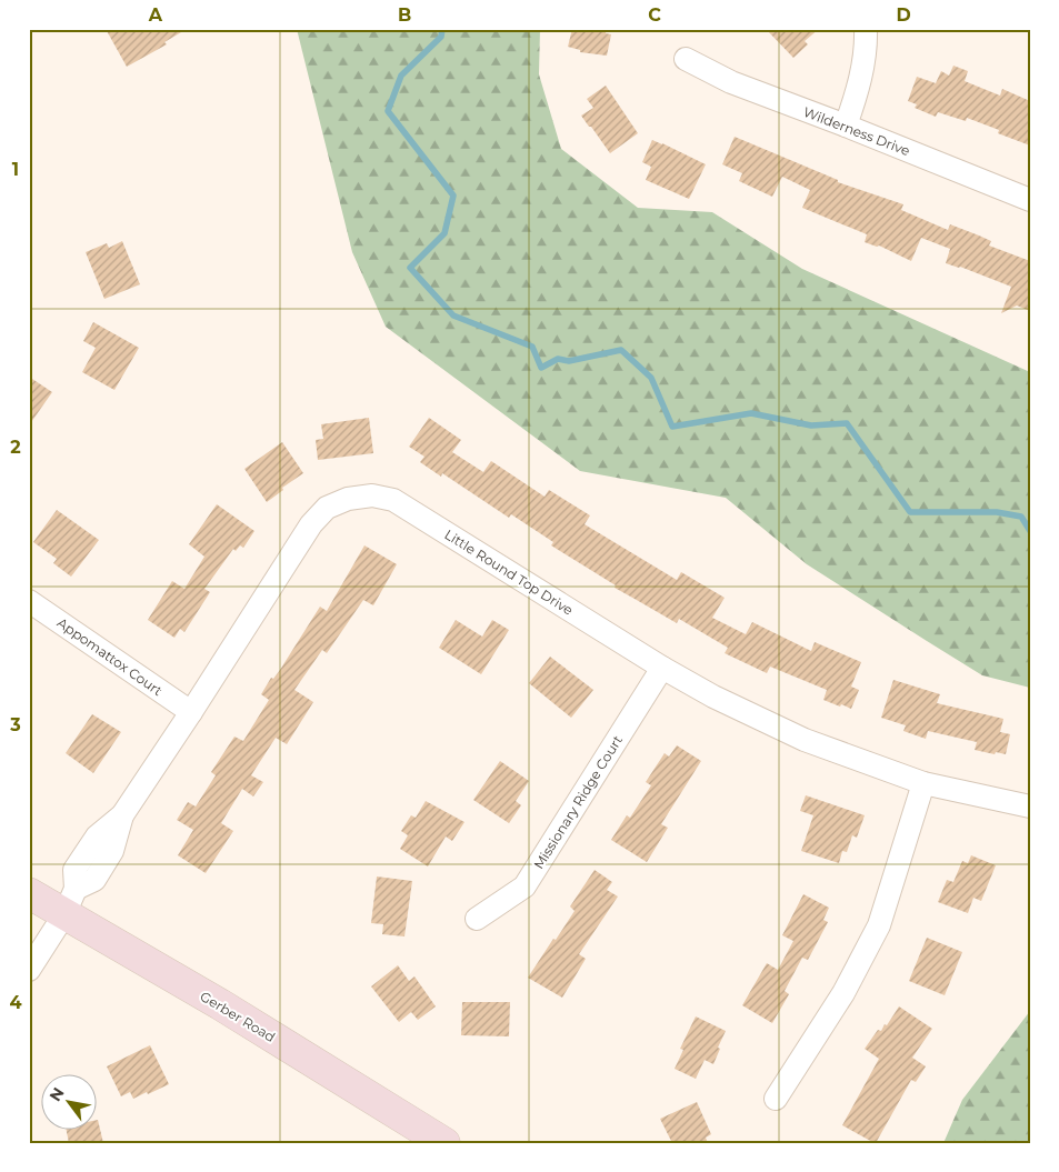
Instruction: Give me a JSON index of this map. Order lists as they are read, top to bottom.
{
  "streets": {
    "street": [
      "Wilderness Drive",
      "Little Round Top Drive",
      "Appomattox Court",
      "Missionary Ridge Court",
      "Gerber Road"
    ]
  },
  "crossings": [
    ["Little Round Top Drive", "Appomattox Court"],
    ["Little Round Top Drive", "Missionary Ridge Court"],
    ["Little Round Top Drive", "Gerber Road"]
  ],
  "north": "top left",
  "grid": {
    "columns": [
      "A",
      "B",
      "C",
      "D"
    ],
    "rows": [
      "1",
      "2",
      "3",
      "4"
    ]
  }
}
